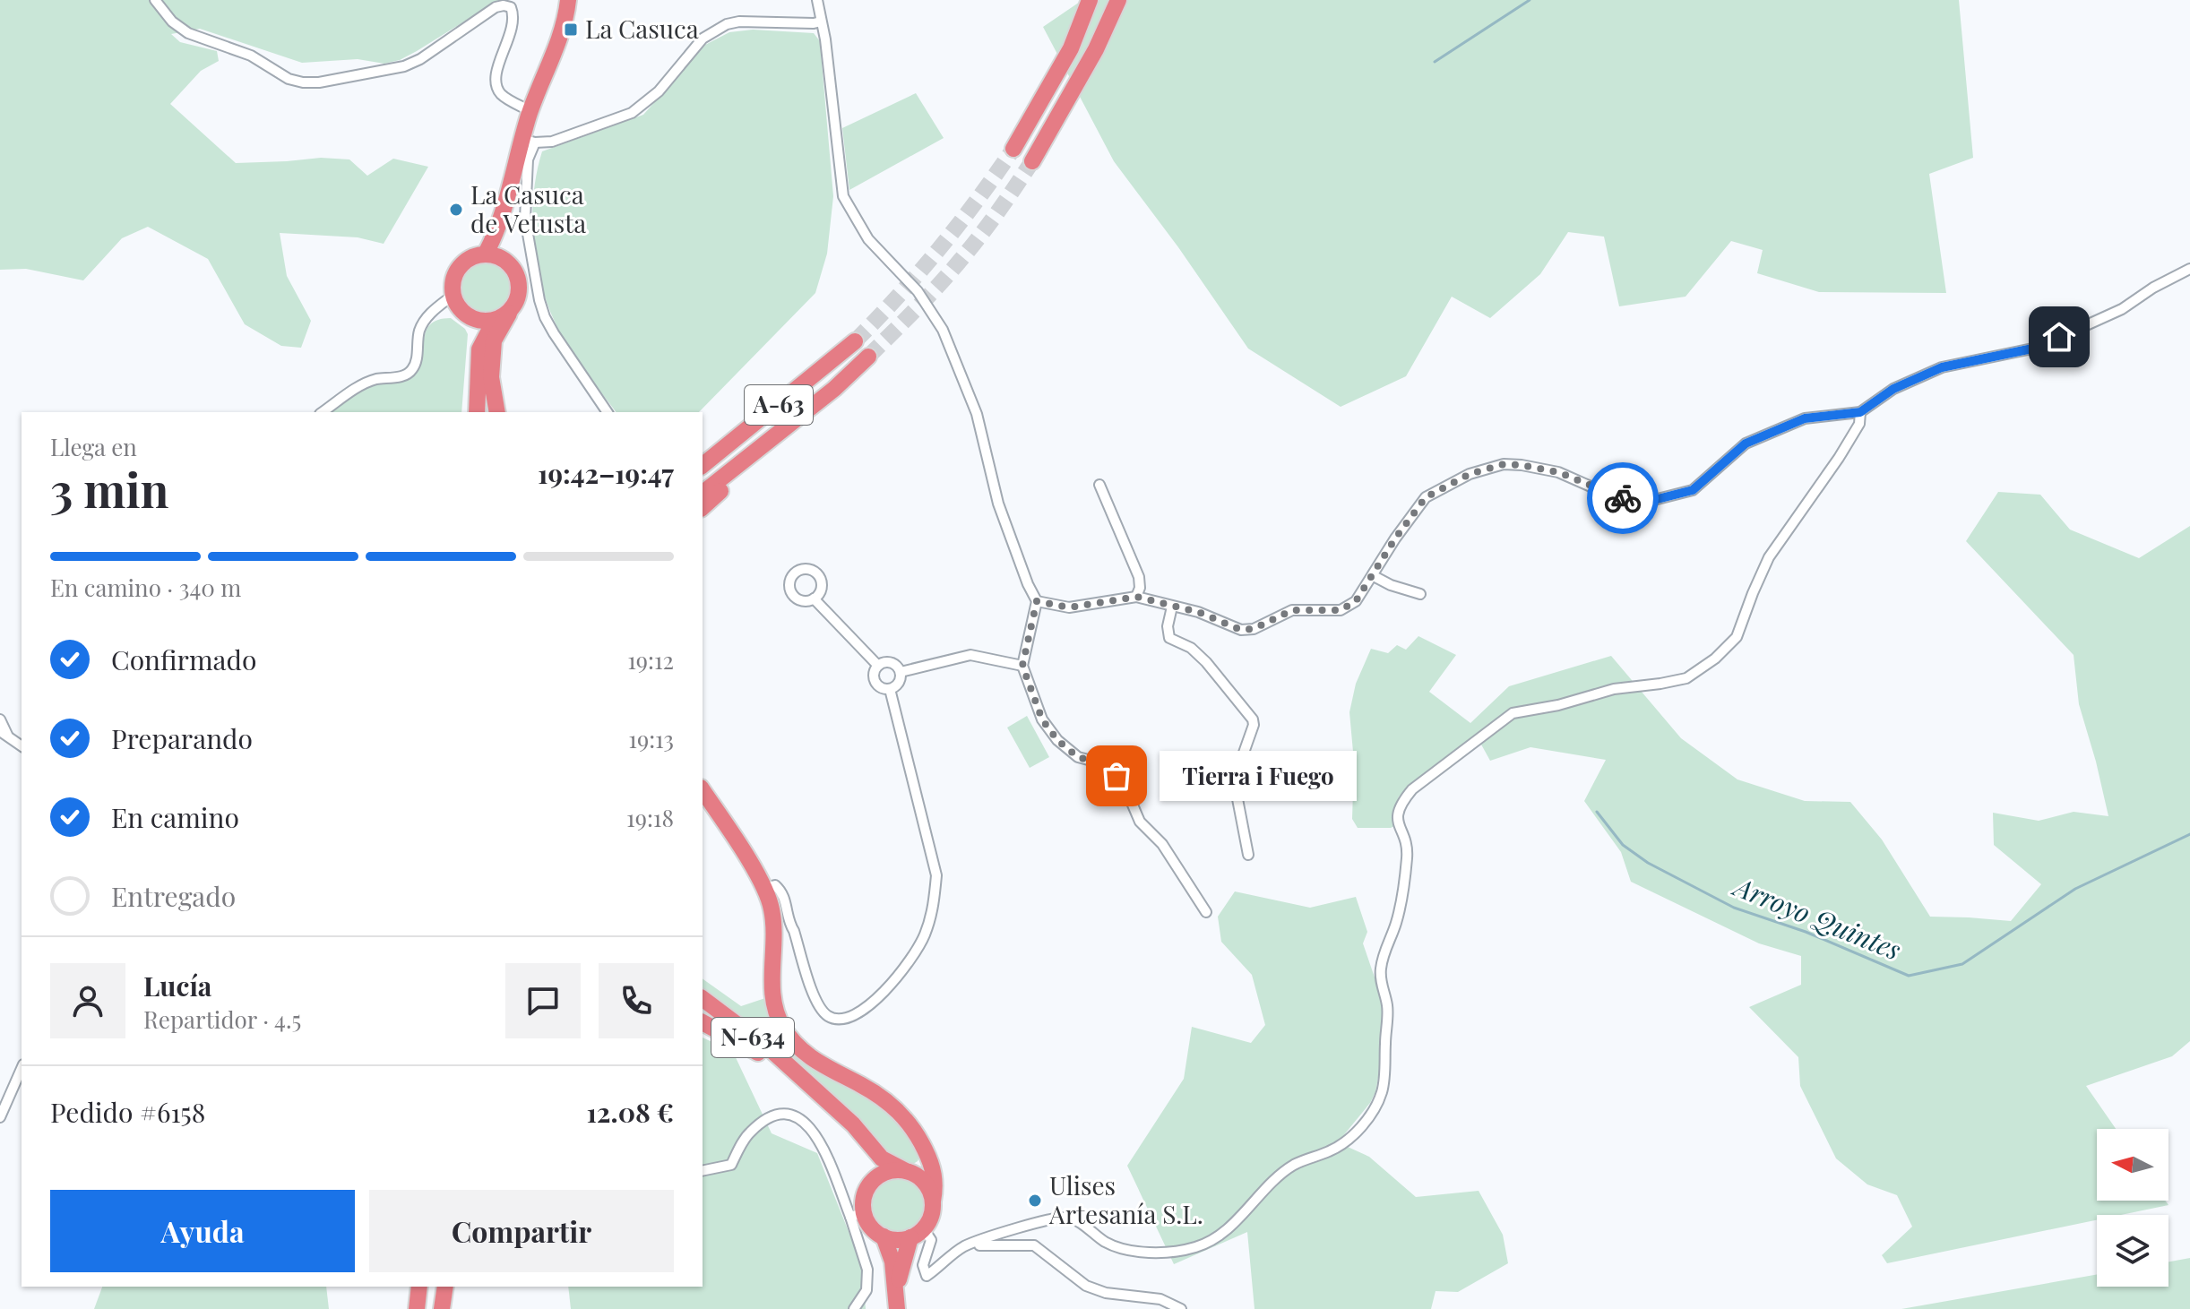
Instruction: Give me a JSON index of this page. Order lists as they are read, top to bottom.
{
  "streets": {
    "highway": ["A-63", "N-634"]
  },
  "water": ["Arroyo Quintes"],
  "places": {
    "transit": ["La Casuca"],
    "other": ["La Casuca de Vetusta", "Tierra i Fuego", "Ulises Artesanía S.L."]
  },
  "north": "left",
  "page": {
    "heading": ["3 min", "Llega en", "19:42–19:47"],
    "panel": [
      "Lucía",
      "Repartidor · 4.5",
      "Pedido #6158",
      "12.08 €"
    ],
    "bar": "En camino · 340 m",
    "list": [
      ["Confirmado", "19:12"],
      ["Preparando", "19:13"],
      ["En camino", "19:18"],
      "Entregado"
    ],
    "bubble": "Tierra i Fuego",
    "buttons": ["Ayuda", "Compartir"]
  }
}
